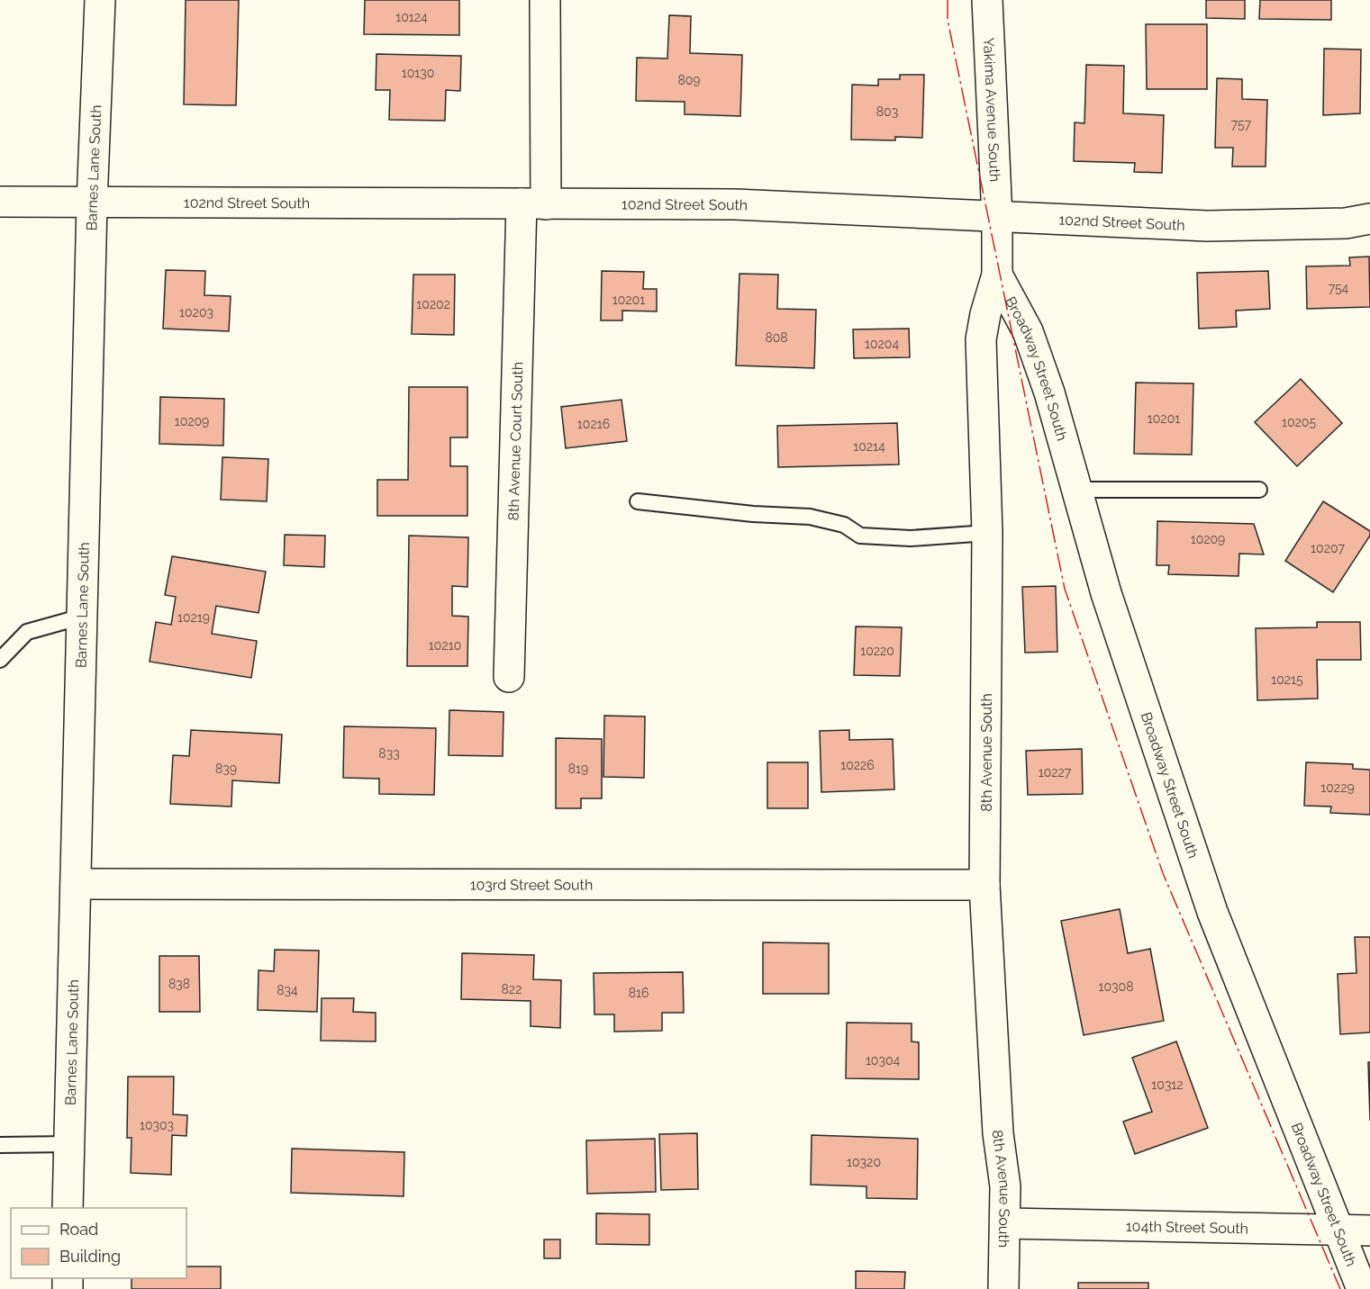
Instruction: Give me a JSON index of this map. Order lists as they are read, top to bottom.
{
  "streets": {
    "street": [
      "Yakima Avenue South",
      "Barnes Lane South",
      "102nd Street South",
      "Broadway Street South",
      "8th Avenue Court South",
      "8th Avenue South",
      "103rd Street South",
      "104th Street South"
    ]
  },
  "crossings": [
    ["Yakima Avenue South", "102nd Street South"],
    ["Yakima Avenue South", "8th Avenue South"],
    ["Barnes Lane South", "102nd Street South"],
    ["Barnes Lane South", "103rd Street South"],
    ["102nd Street South", "8th Avenue Court South"],
    ["102nd Street South", "8th Avenue South"],
    ["Broadway Street South", "8th Avenue South"],
    ["Broadway Street South", "104th Street South"],
    ["8th Avenue South", "103rd Street South"],
    ["8th Avenue South", "104th Street South"]
  ],
  "house_numbers": [
    "10124",
    "10130",
    "809",
    "803",
    "757",
    "754",
    "10201",
    "10202",
    "10203",
    "808",
    "10204",
    "10201",
    "10209",
    "10205",
    "10216",
    "10214",
    "10209",
    "10207",
    "10219",
    "10210",
    "10220",
    "10215",
    "833",
    "10226",
    "839",
    "819",
    "10227",
    "10229",
    "838",
    "10308",
    "822",
    "834",
    "816",
    "10304",
    "10312",
    "10303",
    "10320"
  ],
  "legend": ["Road", "Building"]
}
